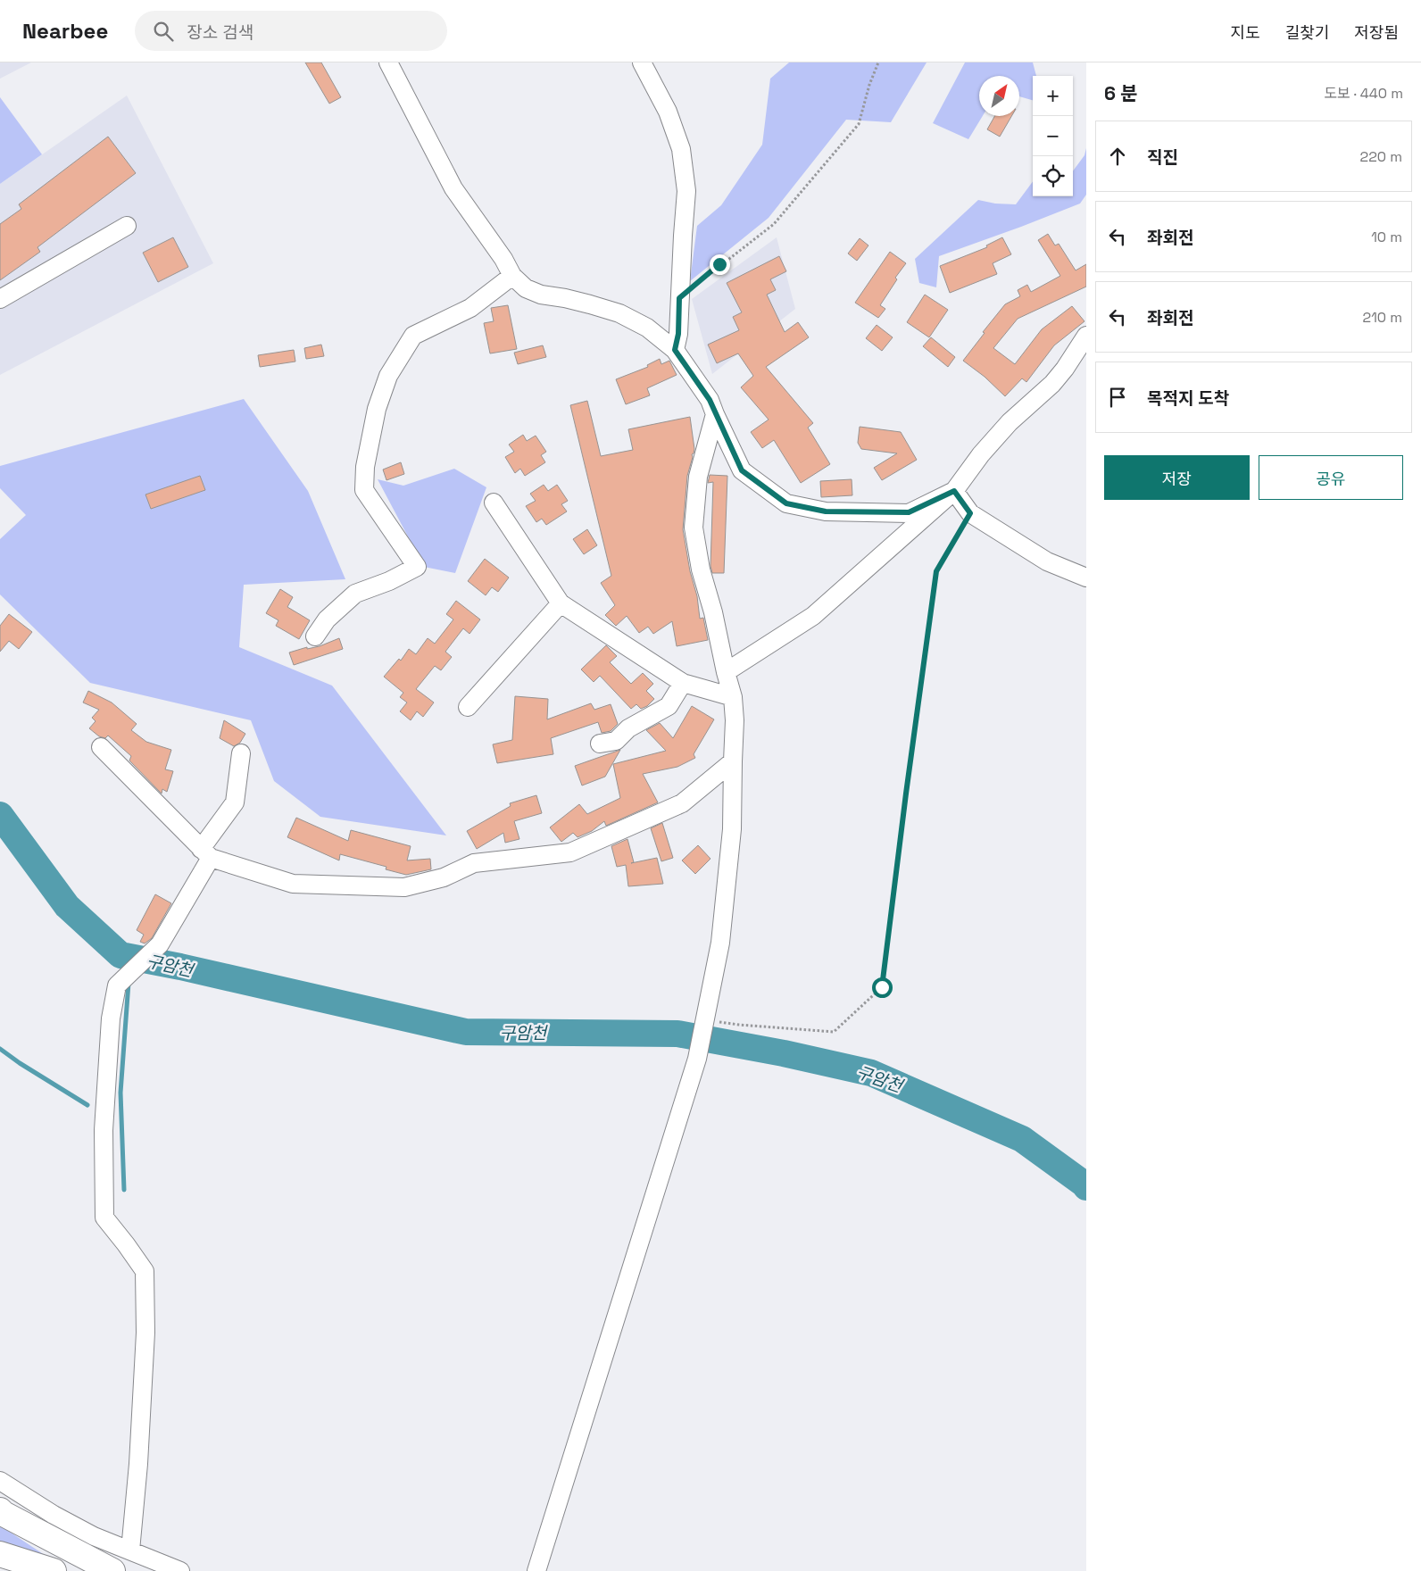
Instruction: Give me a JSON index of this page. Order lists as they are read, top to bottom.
{
  "water": ["구암천"],
  "north": "top right",
  "page": {
    "header": "Nearbee",
    "search": "장소 검색",
    "nav": ["지도", "길찾기", "저장됨"],
    "heading": ["6 분", "도보 · 440 m"],
    "map_buttons": ["+", "−"],
    "list": [
      ["직진", "220 m"],
      ["좌회전", "10 m"],
      ["좌회전", "210 m"],
      "목적지 도착"
    ],
    "buttons": ["저장", "공유"]
  }
}
